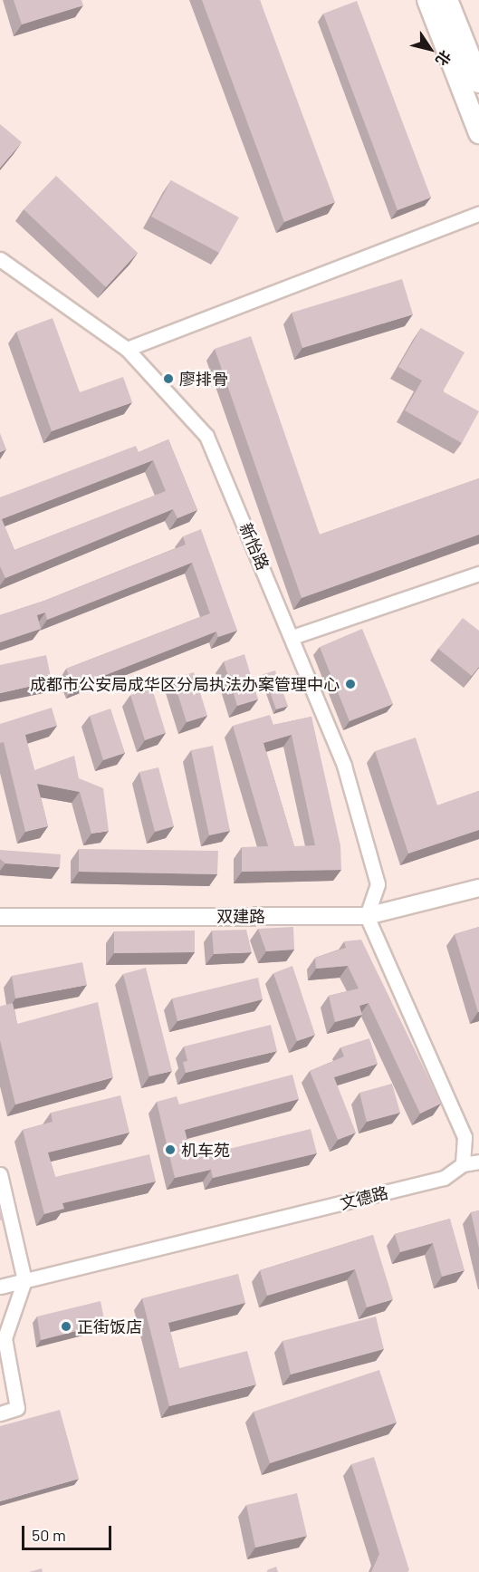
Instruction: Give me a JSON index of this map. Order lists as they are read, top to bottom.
{
  "streets": {
    "street": ["新怡路", "双建路", "文德路"]
  },
  "crossings": [
    ["新怡路", "双建路"]
  ],
  "places": [
    "廖排骨",
    "成都市公安局成华区分局执法办案管理中心",
    "机车苑",
    "正街饭店"
  ],
  "scale_bar": "50 m",
  "north": "bottom right"
}
